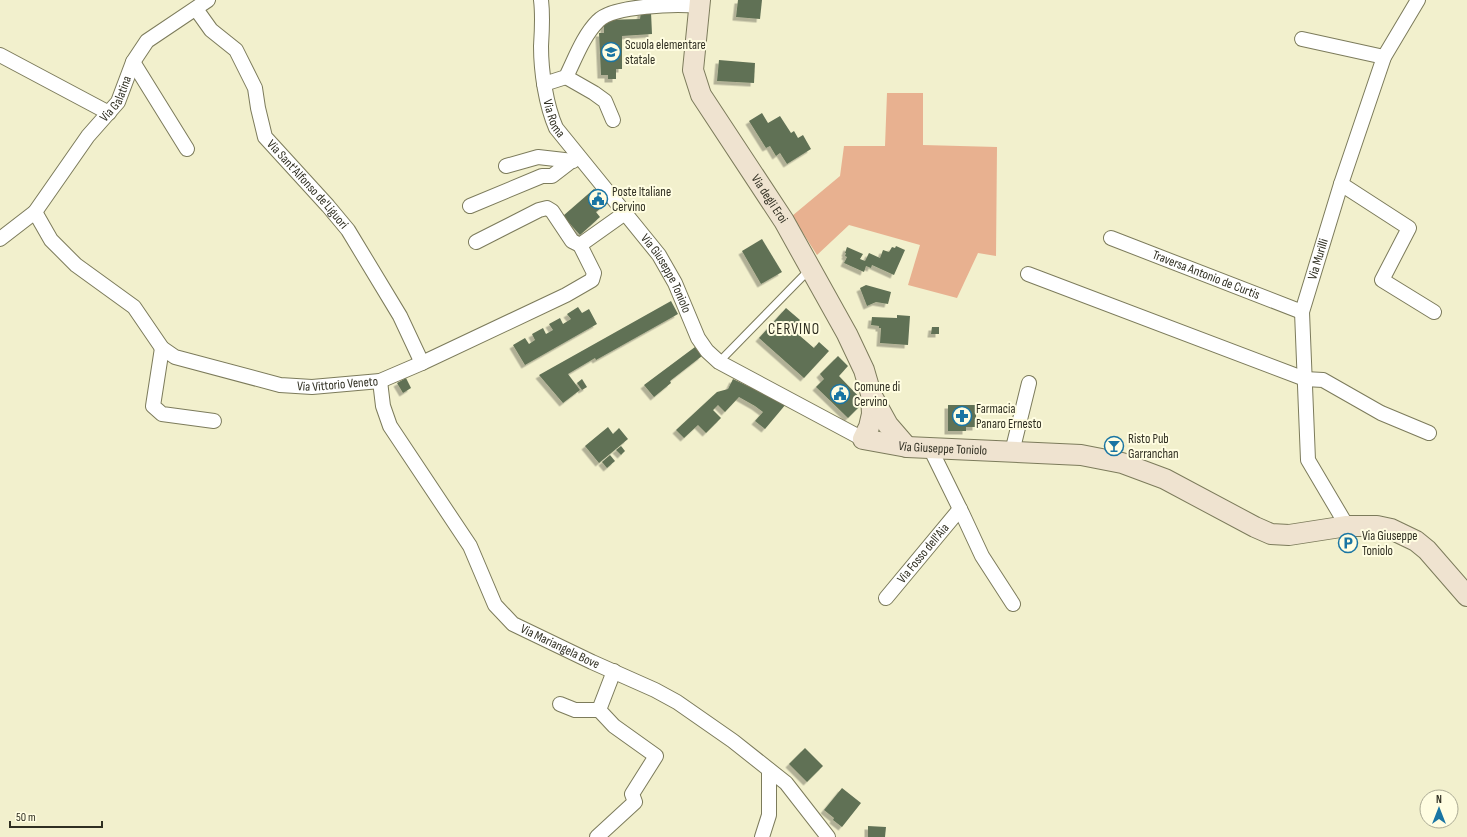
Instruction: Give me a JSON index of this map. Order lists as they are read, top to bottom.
{
  "streets": {
    "street": [
      "Via Galatina",
      "Via Roma",
      "Via Sant'Alfonso de'Liguori",
      "Via degli Eroi",
      "Via Murilli",
      "Via Giuseppe Toniolo",
      "Traversa Antonio de Curtis",
      "Via Vittorio Veneto",
      "Via Fosso dell'Aia",
      "Via Mariangela Bove"
    ]
  },
  "crossings": [
    ["Via Galatina", "Via Sant'Alfonso de'Liguori"],
    ["Via Galatina", "Via Vittorio Veneto"],
    ["Via Roma", "Via Giuseppe Toniolo"],
    ["Via Sant'Alfonso de'Liguori", "Via Vittorio Veneto"],
    ["Via degli Eroi", "Via Giuseppe Toniolo"],
    ["Via Murilli", "Via Giuseppe Toniolo"],
    ["Via Murilli", "Traversa Antonio de Curtis"],
    ["Via Giuseppe Toniolo", "Via Fosso dell'Aia"],
    ["Via Vittorio Veneto", "Via Mariangela Bove"]
  ],
  "districts": ["CERVINO"],
  "places": {
    "school or university": ["Scuola elementare statale"],
    "public building": ["Poste Italiane Cervino", "Comune di Cervino"],
    "pharmacy": ["Farmacia Panaro Ernesto"],
    "bar": ["Risto Pub Garranchan"],
    "parking": ["Via Giuseppe Toniolo"]
  },
  "scale_bar": "50 m",
  "north": "top"
}
